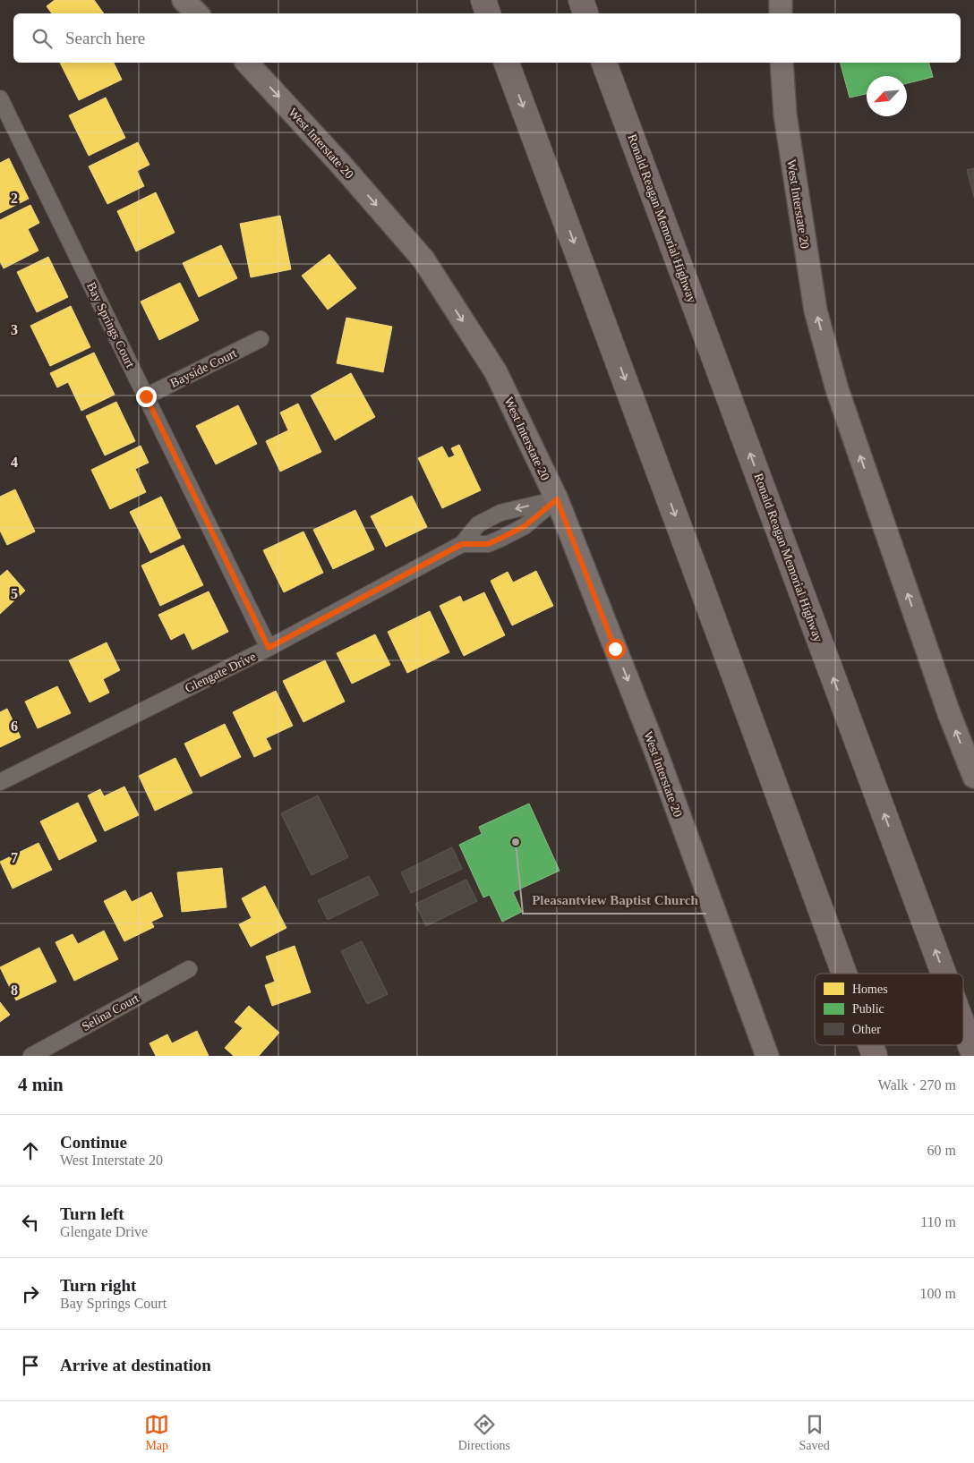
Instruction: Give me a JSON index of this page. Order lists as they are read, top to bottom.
{
  "streets": {
    "highway": ["Ronald Reagan Memorial Highway"],
    "main road": ["West Interstate 20"],
    "street": [
      "Bay Springs Court",
      "Bayside Court",
      "Glengate Drive",
      "Selina Court"
    ]
  },
  "crossings": [
    ["West Interstate 20", "Glengate Drive"],
    ["Bay Springs Court", "Bayside Court"],
    ["Bay Springs Court", "Glengate Drive"]
  ],
  "places": ["Pleasantview Baptist Church"],
  "legend": ["Homes", "Public", "Other"],
  "north": "bottom left",
  "page": {
    "search": "Search here",
    "heading": ["4 min", "Walk · 270 m"],
    "list": [
      ["Continue", "West Interstate 20", "60 m"],
      ["Turn left", "Glengate Drive", "110 m"],
      ["Turn right", "Bay Springs Court", "100 m"],
      "Arrive at destination"
    ],
    "nav": ["Map", "Directions", "Saved"]
  },
  "grid": {
    "rows": [
      "2",
      "3",
      "4",
      "5",
      "6",
      "7",
      "8"
    ]
  }
}
